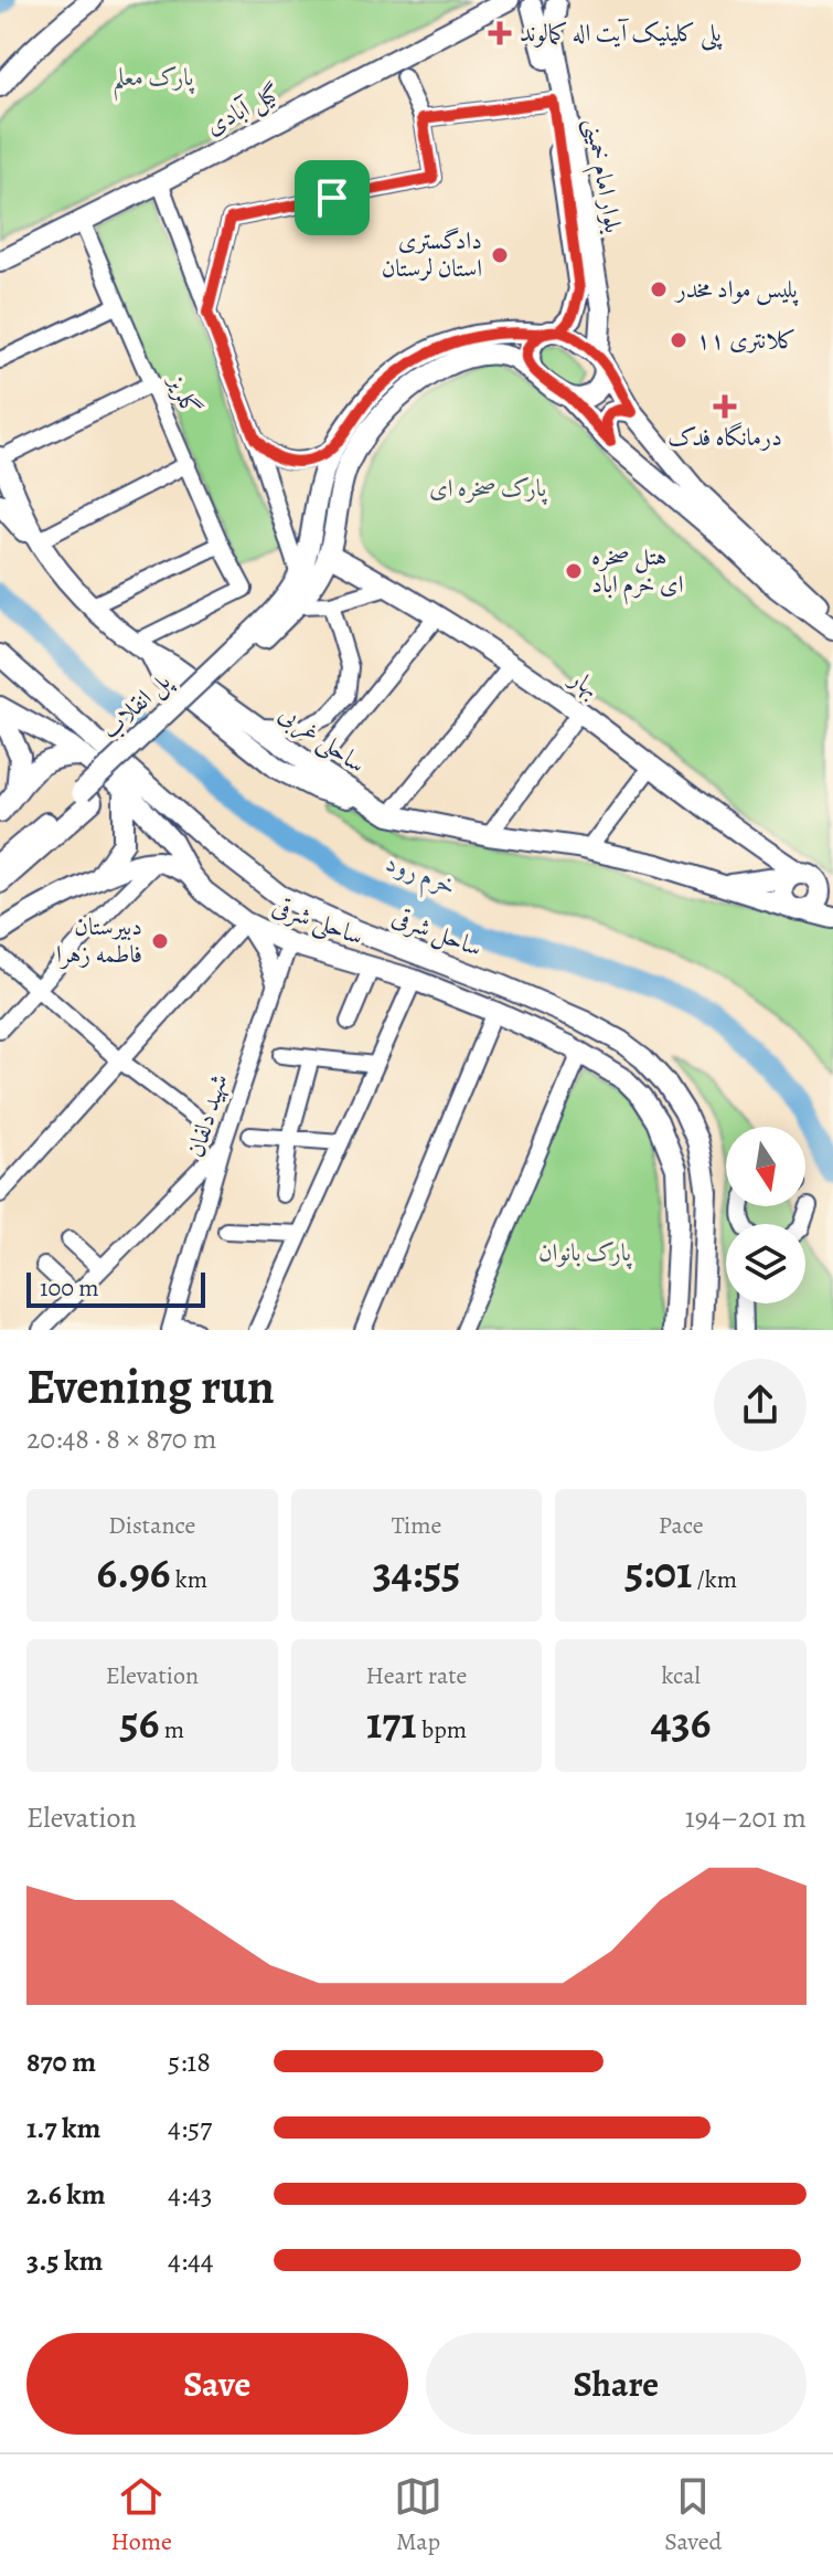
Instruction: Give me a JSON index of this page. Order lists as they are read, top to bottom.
{
  "streets": {
    "main road": [
      "گیل آبادی",
      "بلوار امام خمینی",
      "بهار",
      "پل انقلاب",
      "ساحلی غربی",
      "ساحلی شرقی",
      "ساحل شرقی"
    ],
    "street": ["گلریز", "شهید دلفان"]
  },
  "crossings": [
    ["گیل آبادی", "گلریز"],
    ["گلریز", "ساحلی غربی"],
    ["بهار", "ساحلی غربی"],
    ["ساحلی شرقی", "شهید دلفان"]
  ],
  "water": ["خرم رود"],
  "parks": ["پارک معلم", "پارک صخره ای", "پارک بانوان"],
  "places": {
    "health": ["پلی کلینیک آیت اله کمالوند", "درمانگاه فدک"],
    "other": [
      "دادگستری استان لرستان",
      "پلیس مواد مخدر",
      "کلانتری ۱۱",
      "هتل صخره ای خرم اباد",
      "دبیرستان فاطمه زهرا"
    ]
  },
  "scale_bar": "100 m",
  "north": "bottom",
  "page": {
    "scale": "100 m",
    "heading": ["Evening run", "20:48 · 8 × 870 m"],
    "stats": [
      ["Distance", "6.96 km"],
      ["Time", "34:55"],
      ["Pace", "5:01 /km"],
      ["Elevation", "56 m"],
      ["Heart rate", "171 bpm"],
      ["kcal", "436"]
    ],
    "chart": ["Elevation", "194–201 m"],
    "list": [
      {
        "name": "870 m",
        "note": "5:18"
      },
      {
        "name": "1.7 km",
        "note": "4:57"
      },
      {
        "name": "2.6 km",
        "note": "4:43"
      },
      {
        "name": "3.5 km",
        "note": "4:44"
      }
    ],
    "buttons": ["Save", "Share"],
    "tabs": ["Home", "Map", "Saved"]
  }
}
